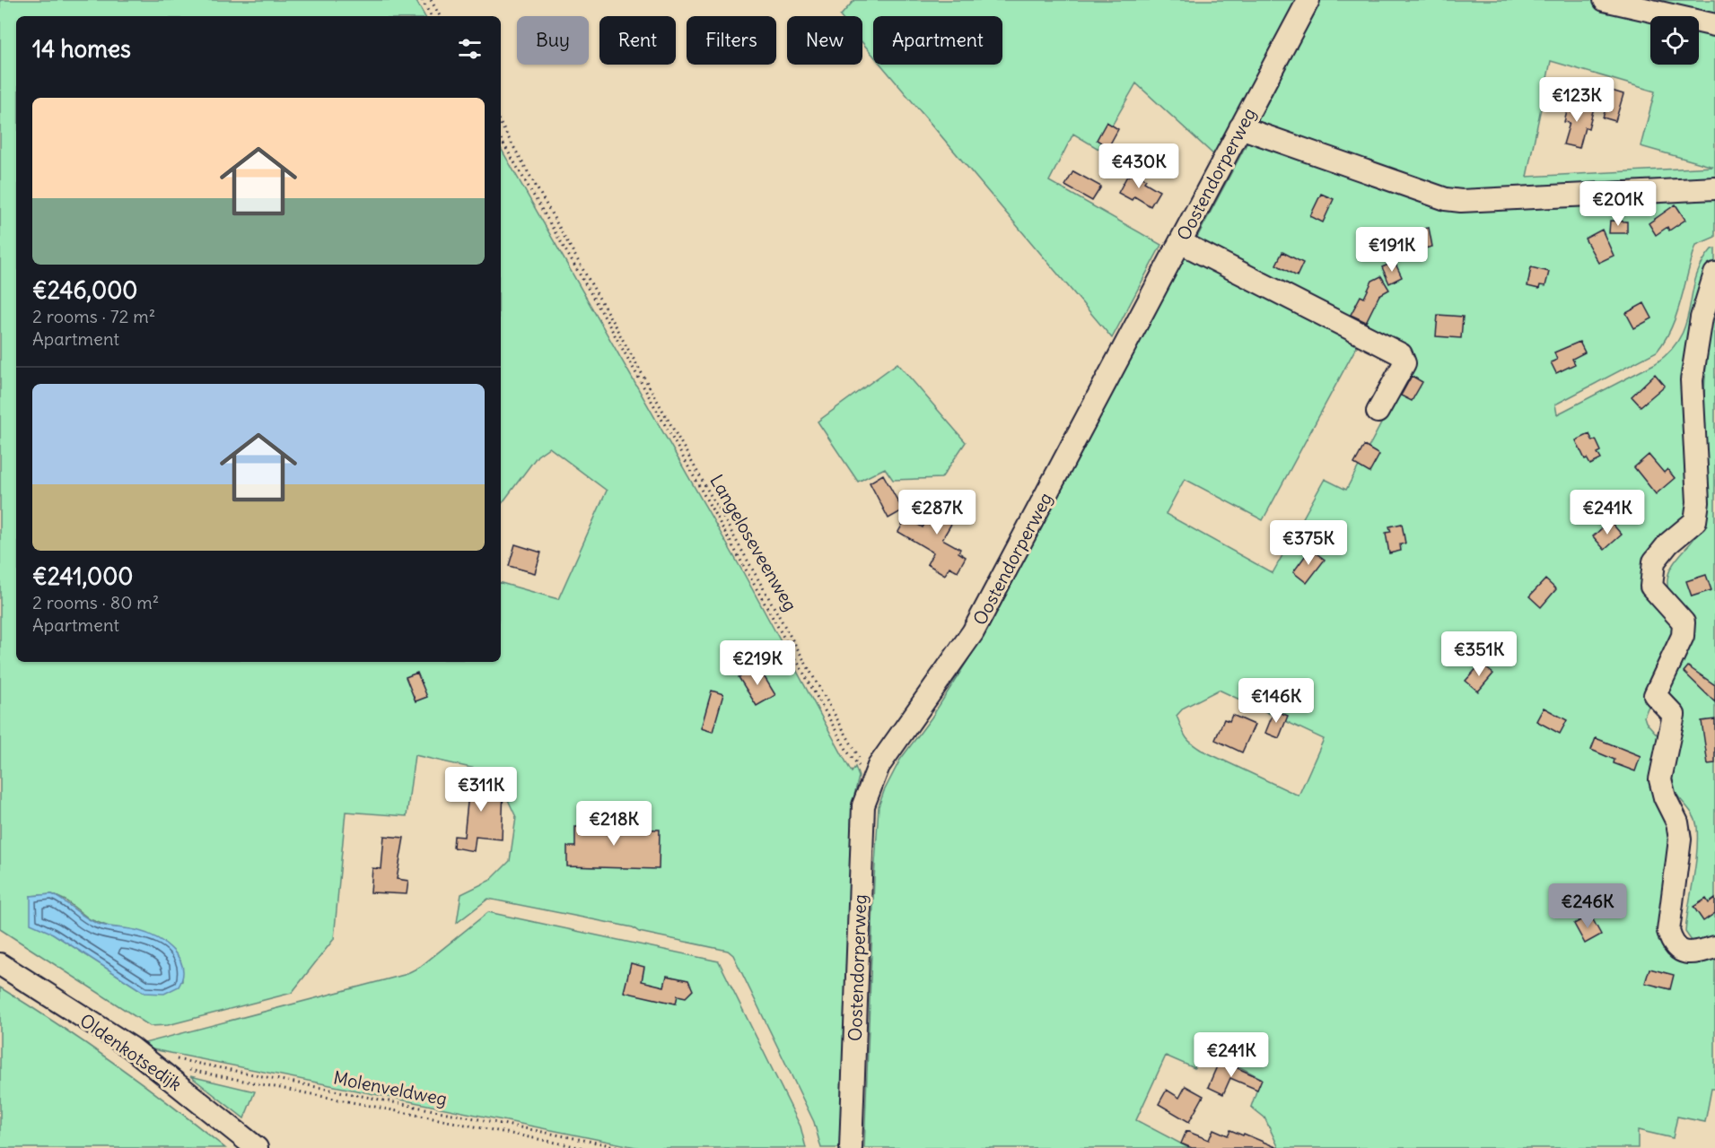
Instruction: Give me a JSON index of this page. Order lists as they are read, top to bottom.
{
  "streets": {
    "street": ["Oostendorperweg", "Oldenkotsedijk"],
    "path": ["Langeloseveenweg", "Molenveldweg"]
  },
  "crossings": [
    ["Oostendorperweg", "Langeloseveenweg"],
    ["Oldenkotsedijk", "Molenveldweg"]
  ],
  "page": {
    "chip": [
      "Buy",
      "Rent",
      "Filters",
      "New",
      "Apartment"
    ],
    "heading": "14 homes",
    "price": [
      "€123K",
      "€430K",
      "€201K",
      "€191K",
      "€287K",
      "€241K",
      "€375K",
      "€351K",
      "€219K",
      "€146K",
      "€311K",
      "€218K",
      "€246K",
      "€241K"
    ],
    "list": [
      {
        "name": "€246,000",
        "note": "2 rooms · 72 m² · Apartment"
      },
      {
        "name": "€241,000",
        "note": "2 rooms · 80 m² · Apartment"
      }
    ]
  }
}
